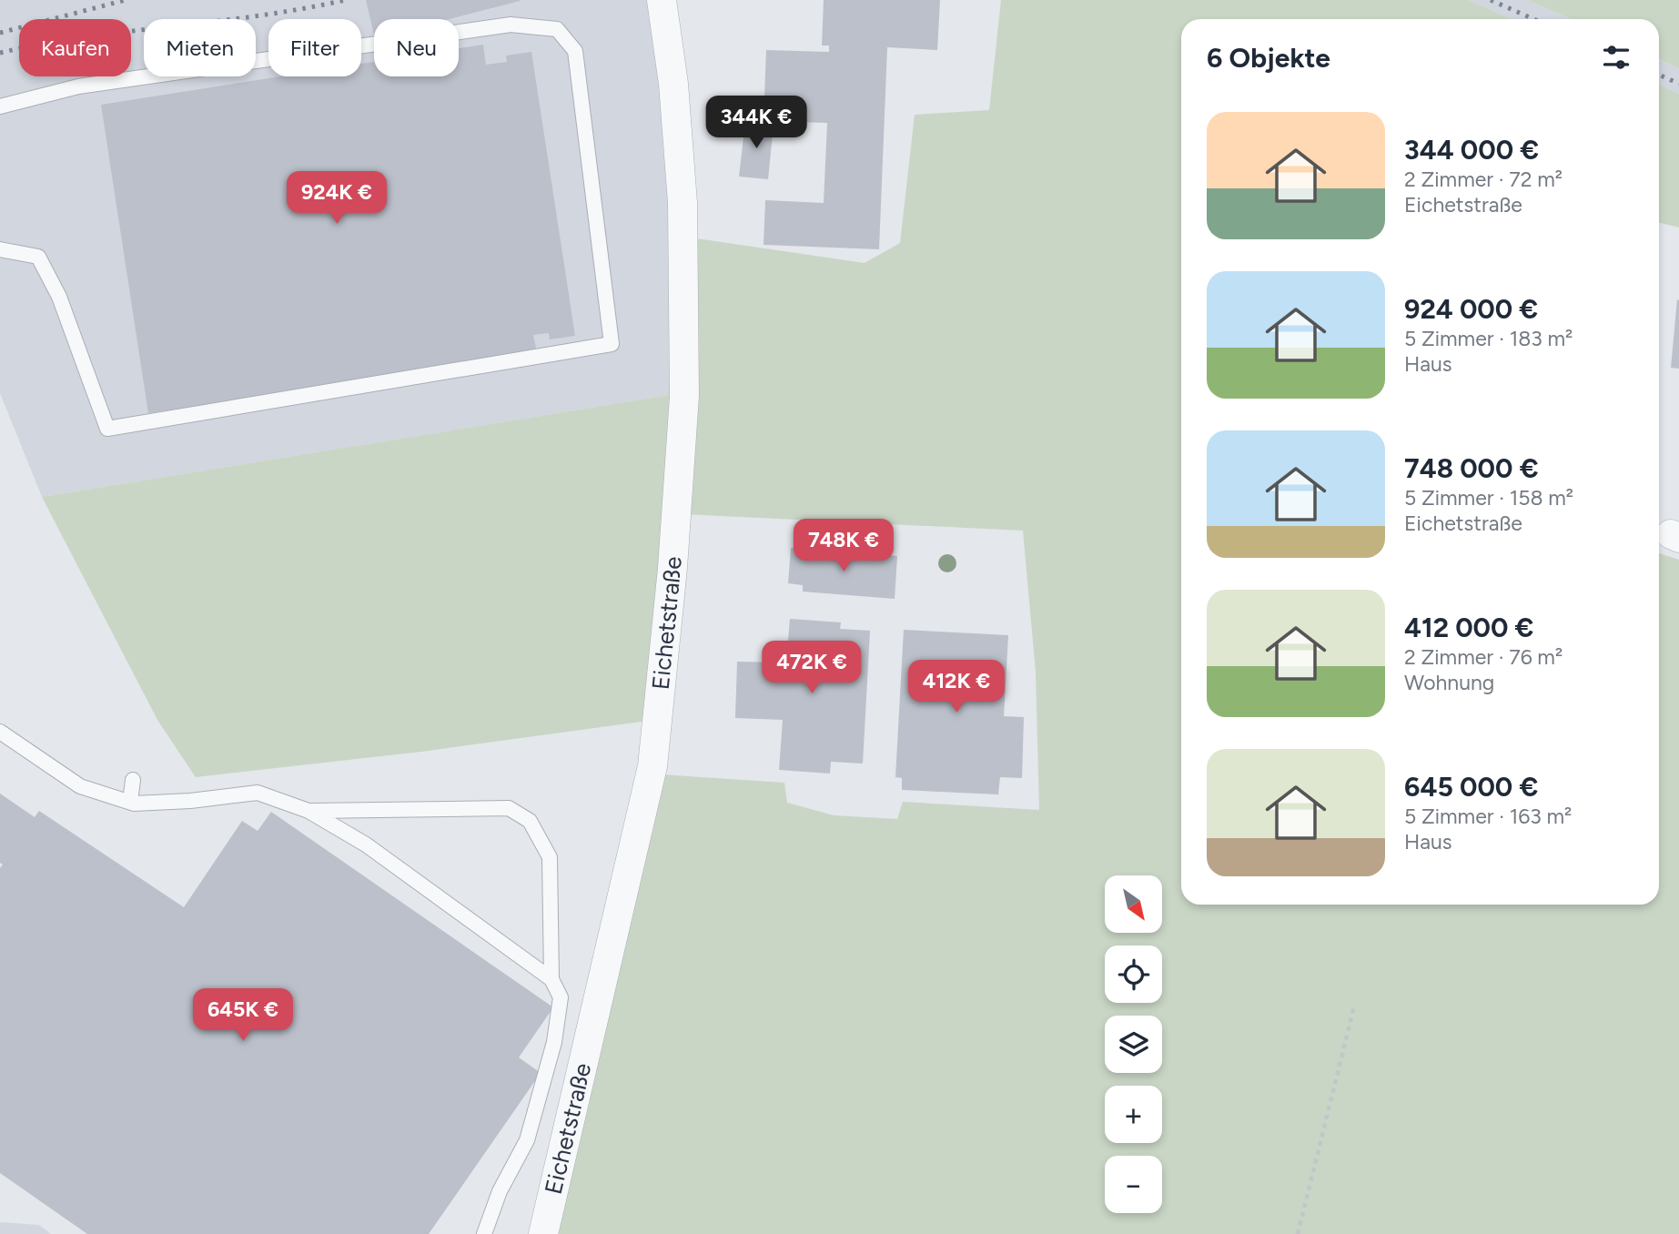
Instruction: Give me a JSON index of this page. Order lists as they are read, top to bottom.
{
  "streets": {
    "street": ["Eichetstraße"]
  },
  "north": "bottom right",
  "page": {
    "chip": [
      "Kaufen",
      "Mieten",
      "Filter",
      "Neu"
    ],
    "heading": "6 Objekte",
    "price": [
      "344K €",
      "924K €",
      "748K €",
      "472K €",
      "412K €",
      "645K €"
    ],
    "list": [
      {
        "name": "344 000 €",
        "note": "2 Zimmer · 72 m² · Eichetstraße"
      },
      {
        "name": "924 000 €",
        "note": "5 Zimmer · 183 m² · Haus"
      },
      {
        "name": "748 000 €",
        "note": "5 Zimmer · 158 m² · Eichetstraße"
      },
      {
        "name": "412 000 €",
        "note": "2 Zimmer · 76 m² · Wohnung"
      },
      {
        "name": "645 000 €",
        "note": "5 Zimmer · 163 m² · Haus"
      }
    ],
    "map_buttons": ["+", "−"]
  }
}
